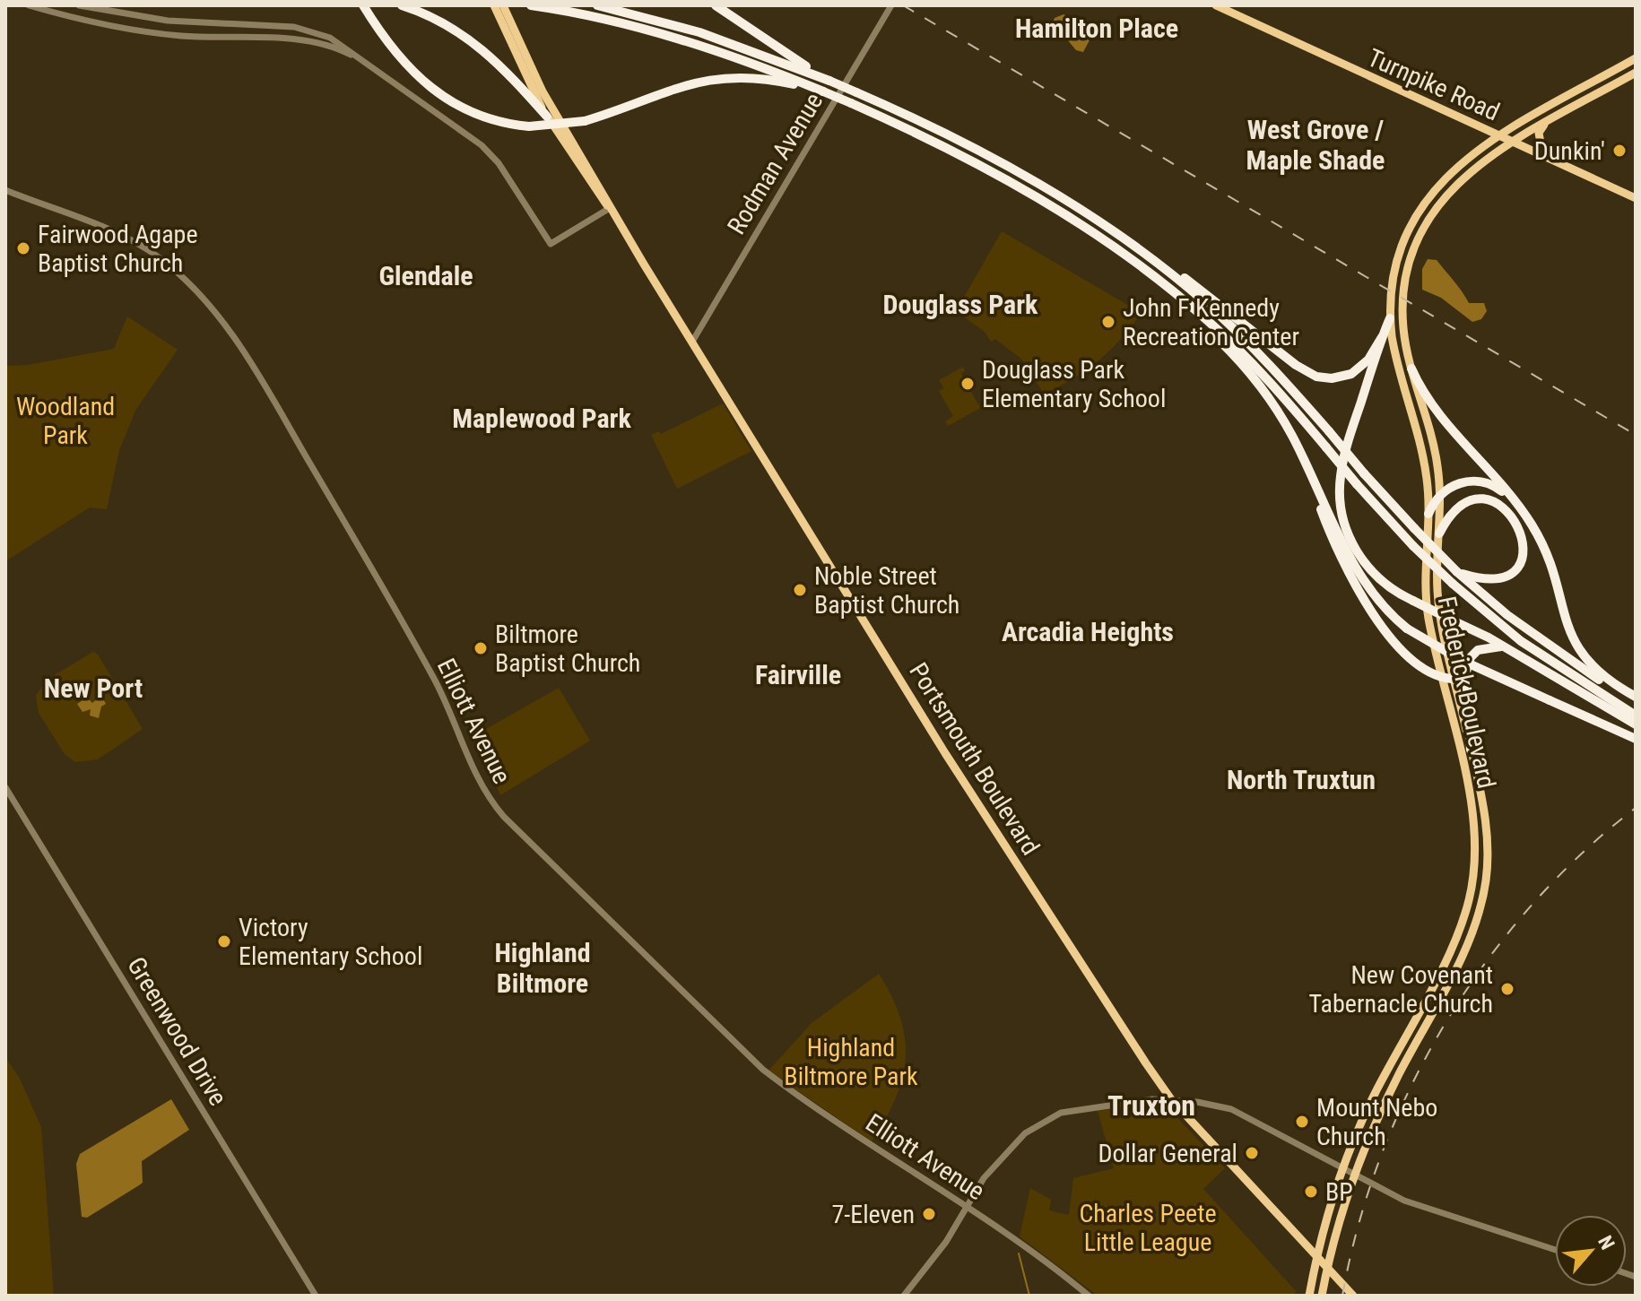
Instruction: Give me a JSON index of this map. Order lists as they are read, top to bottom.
{
  "streets": {
    "main road": ["Turnpike Road", "Frederick Boulevard", "Portsmouth Boulevard"],
    "street": ["Rodman Avenue", "Elliott Avenue", "Greenwood Drive"]
  },
  "crossings": [
    ["Turnpike Road", "Frederick Boulevard"],
    ["Rodman Avenue", "Portsmouth Boulevard"],
    ["Frederick Boulevard", "Portsmouth Boulevard"]
  ],
  "districts": [
    "Hamilton Place",
    "West Grove / Maple Shade",
    "Glendale",
    "Douglass Park",
    "Maplewood Park",
    "Arcadia Heights",
    "Fairville",
    "New Port",
    "North Truxtun",
    "Highland Biltmore",
    "Truxton"
  ],
  "parks": ["Woodland Park", "Highland Biltmore Park", "Charles Peete Little League"],
  "places": [
    "Dunkin'",
    "Fairwood Agape Baptist Church",
    "John F Kennedy Recreation Center",
    "Douglass Park Elementary School",
    "Noble Street Baptist Church",
    "Biltmore Baptist Church",
    "Victory Elementary School",
    "New Covenant Tabernacle Church",
    "Mount Nebo Church",
    "Dollar General",
    "BP",
    "7-Eleven"
  ],
  "north": "top right"
}
